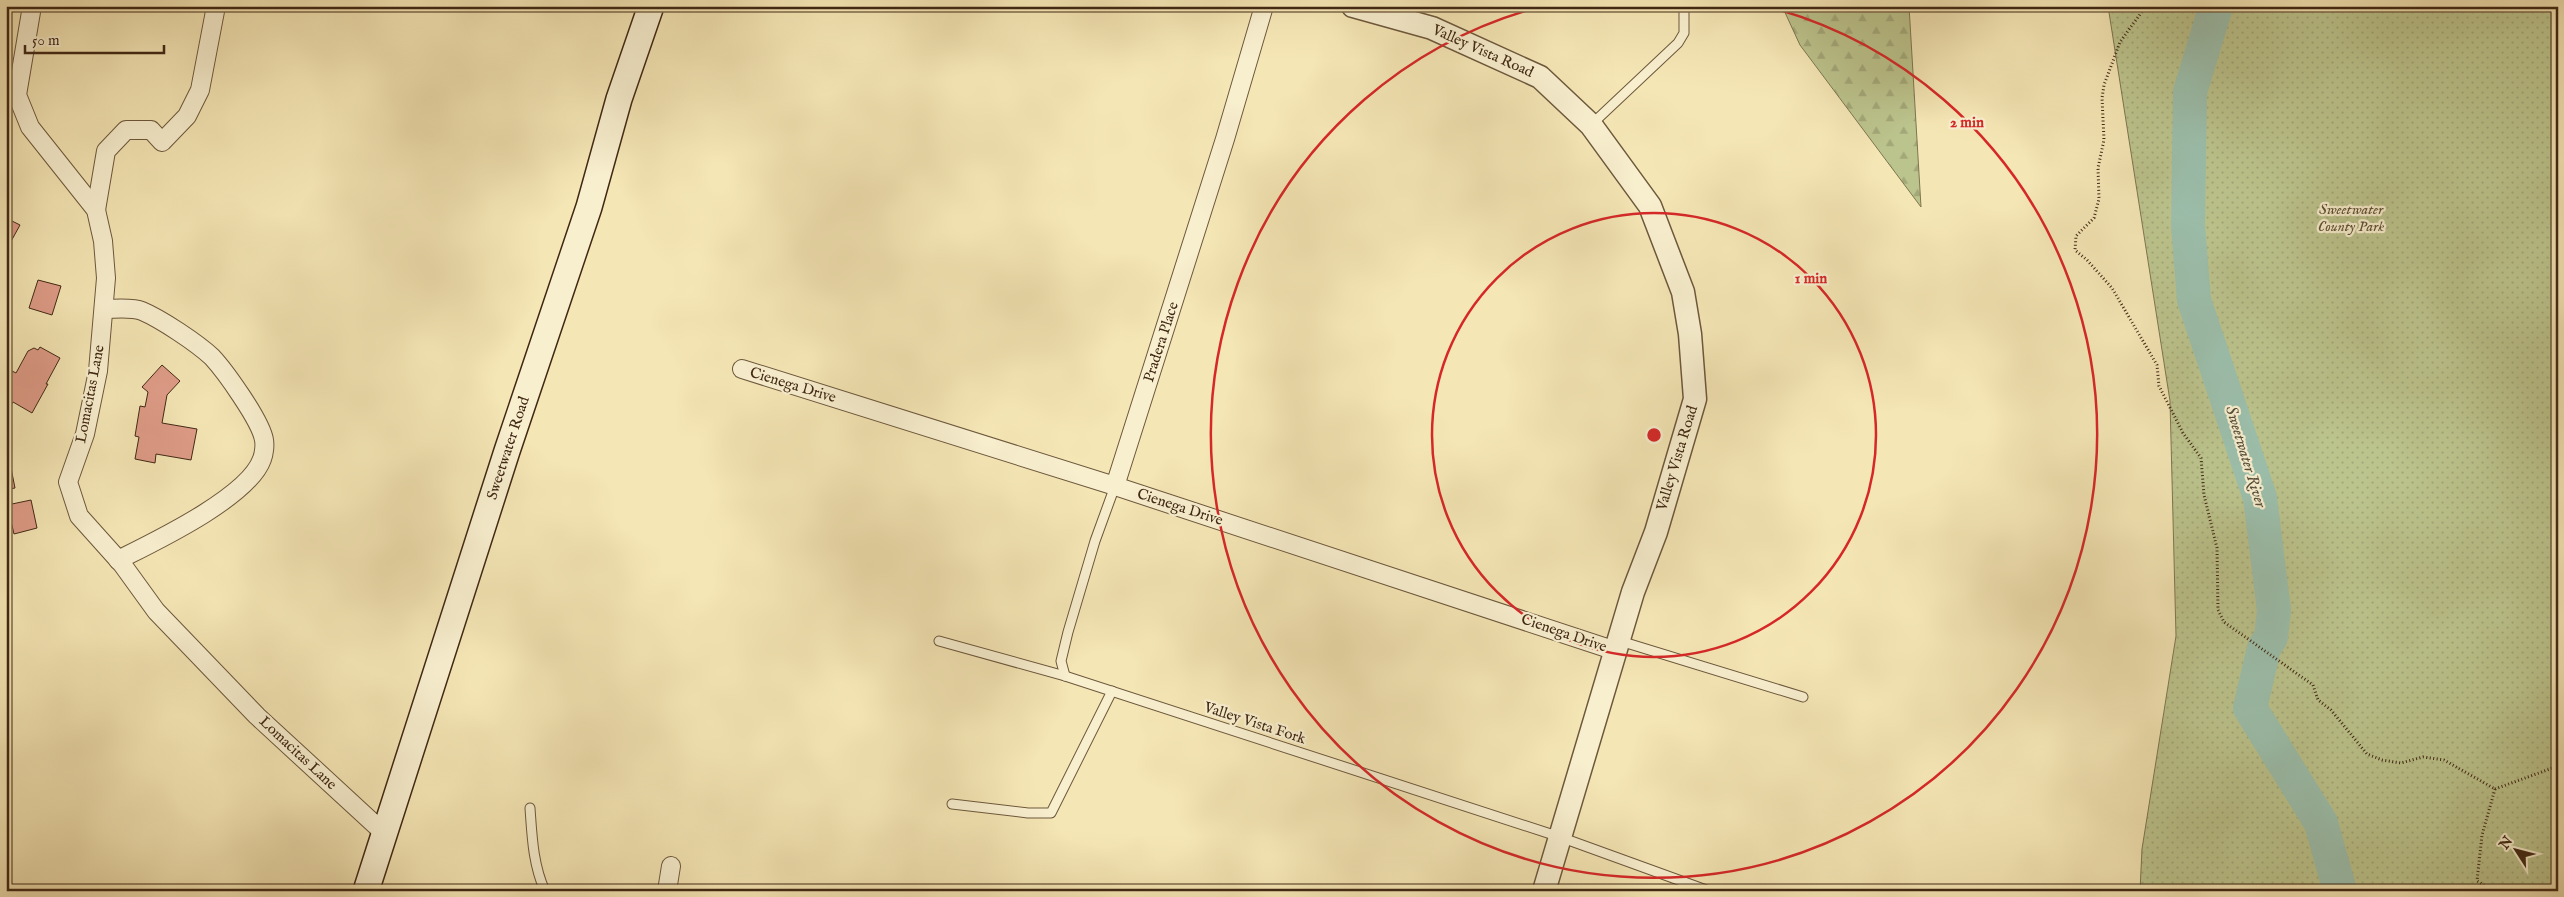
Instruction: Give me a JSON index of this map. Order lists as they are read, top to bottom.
{
  "streets": {
    "main road": ["Sweetwater Road"],
    "street": [
      "Valley Vista Road",
      "Pradera Place",
      "Cienega Drive",
      "Lomacitas Lane"
    ],
    "lane": ["Valley Vista Fork"]
  },
  "crossings": [
    ["Valley Vista Road", "Cienega Drive"],
    ["Valley Vista Road", "Valley Vista Fork"],
    ["Pradera Place", "Cienega Drive"],
    ["Pradera Place", "Valley Vista Fork"],
    ["Lomacitas Lane", "Sweetwater Road"]
  ],
  "water": ["Sweetwater River"],
  "parks": ["Sweetwater County Park"],
  "scale_bar": "50 m",
  "north": "top left",
  "rings": ["2 min", "1 min"]
}
